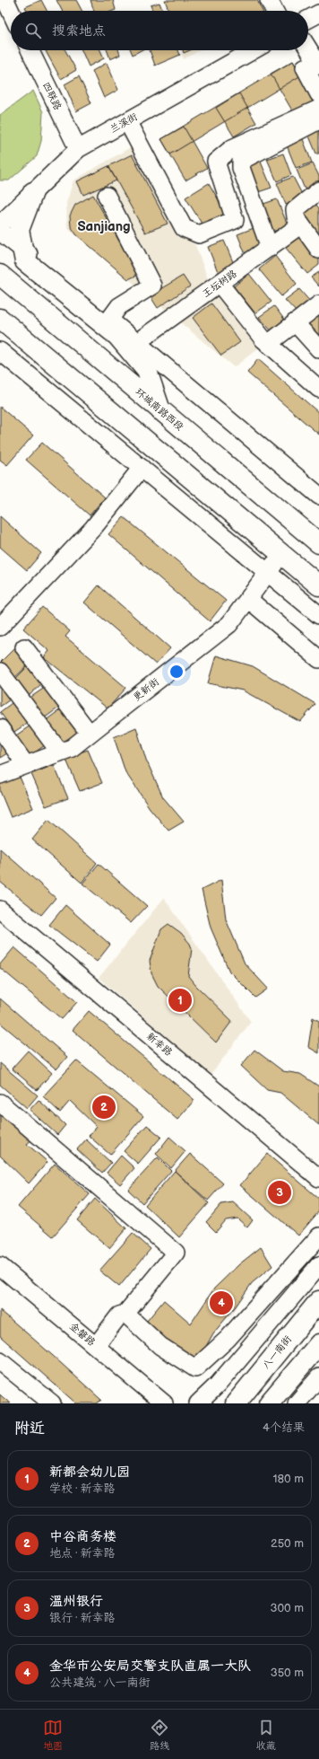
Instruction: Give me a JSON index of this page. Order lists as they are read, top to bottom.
{
  "streets": {
    "main road": ["环城南路西段", "八一南街"],
    "street": [
      "四联路",
      "兰溪街",
      "王坛树路",
      "更新街",
      "新幸路",
      "金磐路"
    ]
  },
  "crossings": [
    ["四联路", "兰溪街"]
  ],
  "districts": ["Sanjiang"],
  "page": {
    "search": "搜索地点",
    "pins": [
      "1",
      "2",
      "3",
      "4"
    ],
    "heading": ["附近", "4个结果"],
    "list": [
      {
        "mark": "1",
        "name": "新都会幼儿园",
        "note": "学校 · 新幸路",
        "value": "180 m"
      },
      {
        "mark": "2",
        "name": "中谷商务楼",
        "note": "地点 · 新幸路",
        "value": "250 m"
      },
      {
        "mark": "3",
        "name": "温州银行",
        "note": "银行 · 新幸路",
        "value": "300 m"
      },
      {
        "mark": "4",
        "name": "金华市公安局交警支队直属一大队",
        "note": "公共建筑 · 八一南街",
        "value": "350 m"
      }
    ],
    "nav": ["地图", "路线", "收藏"]
  }
}
